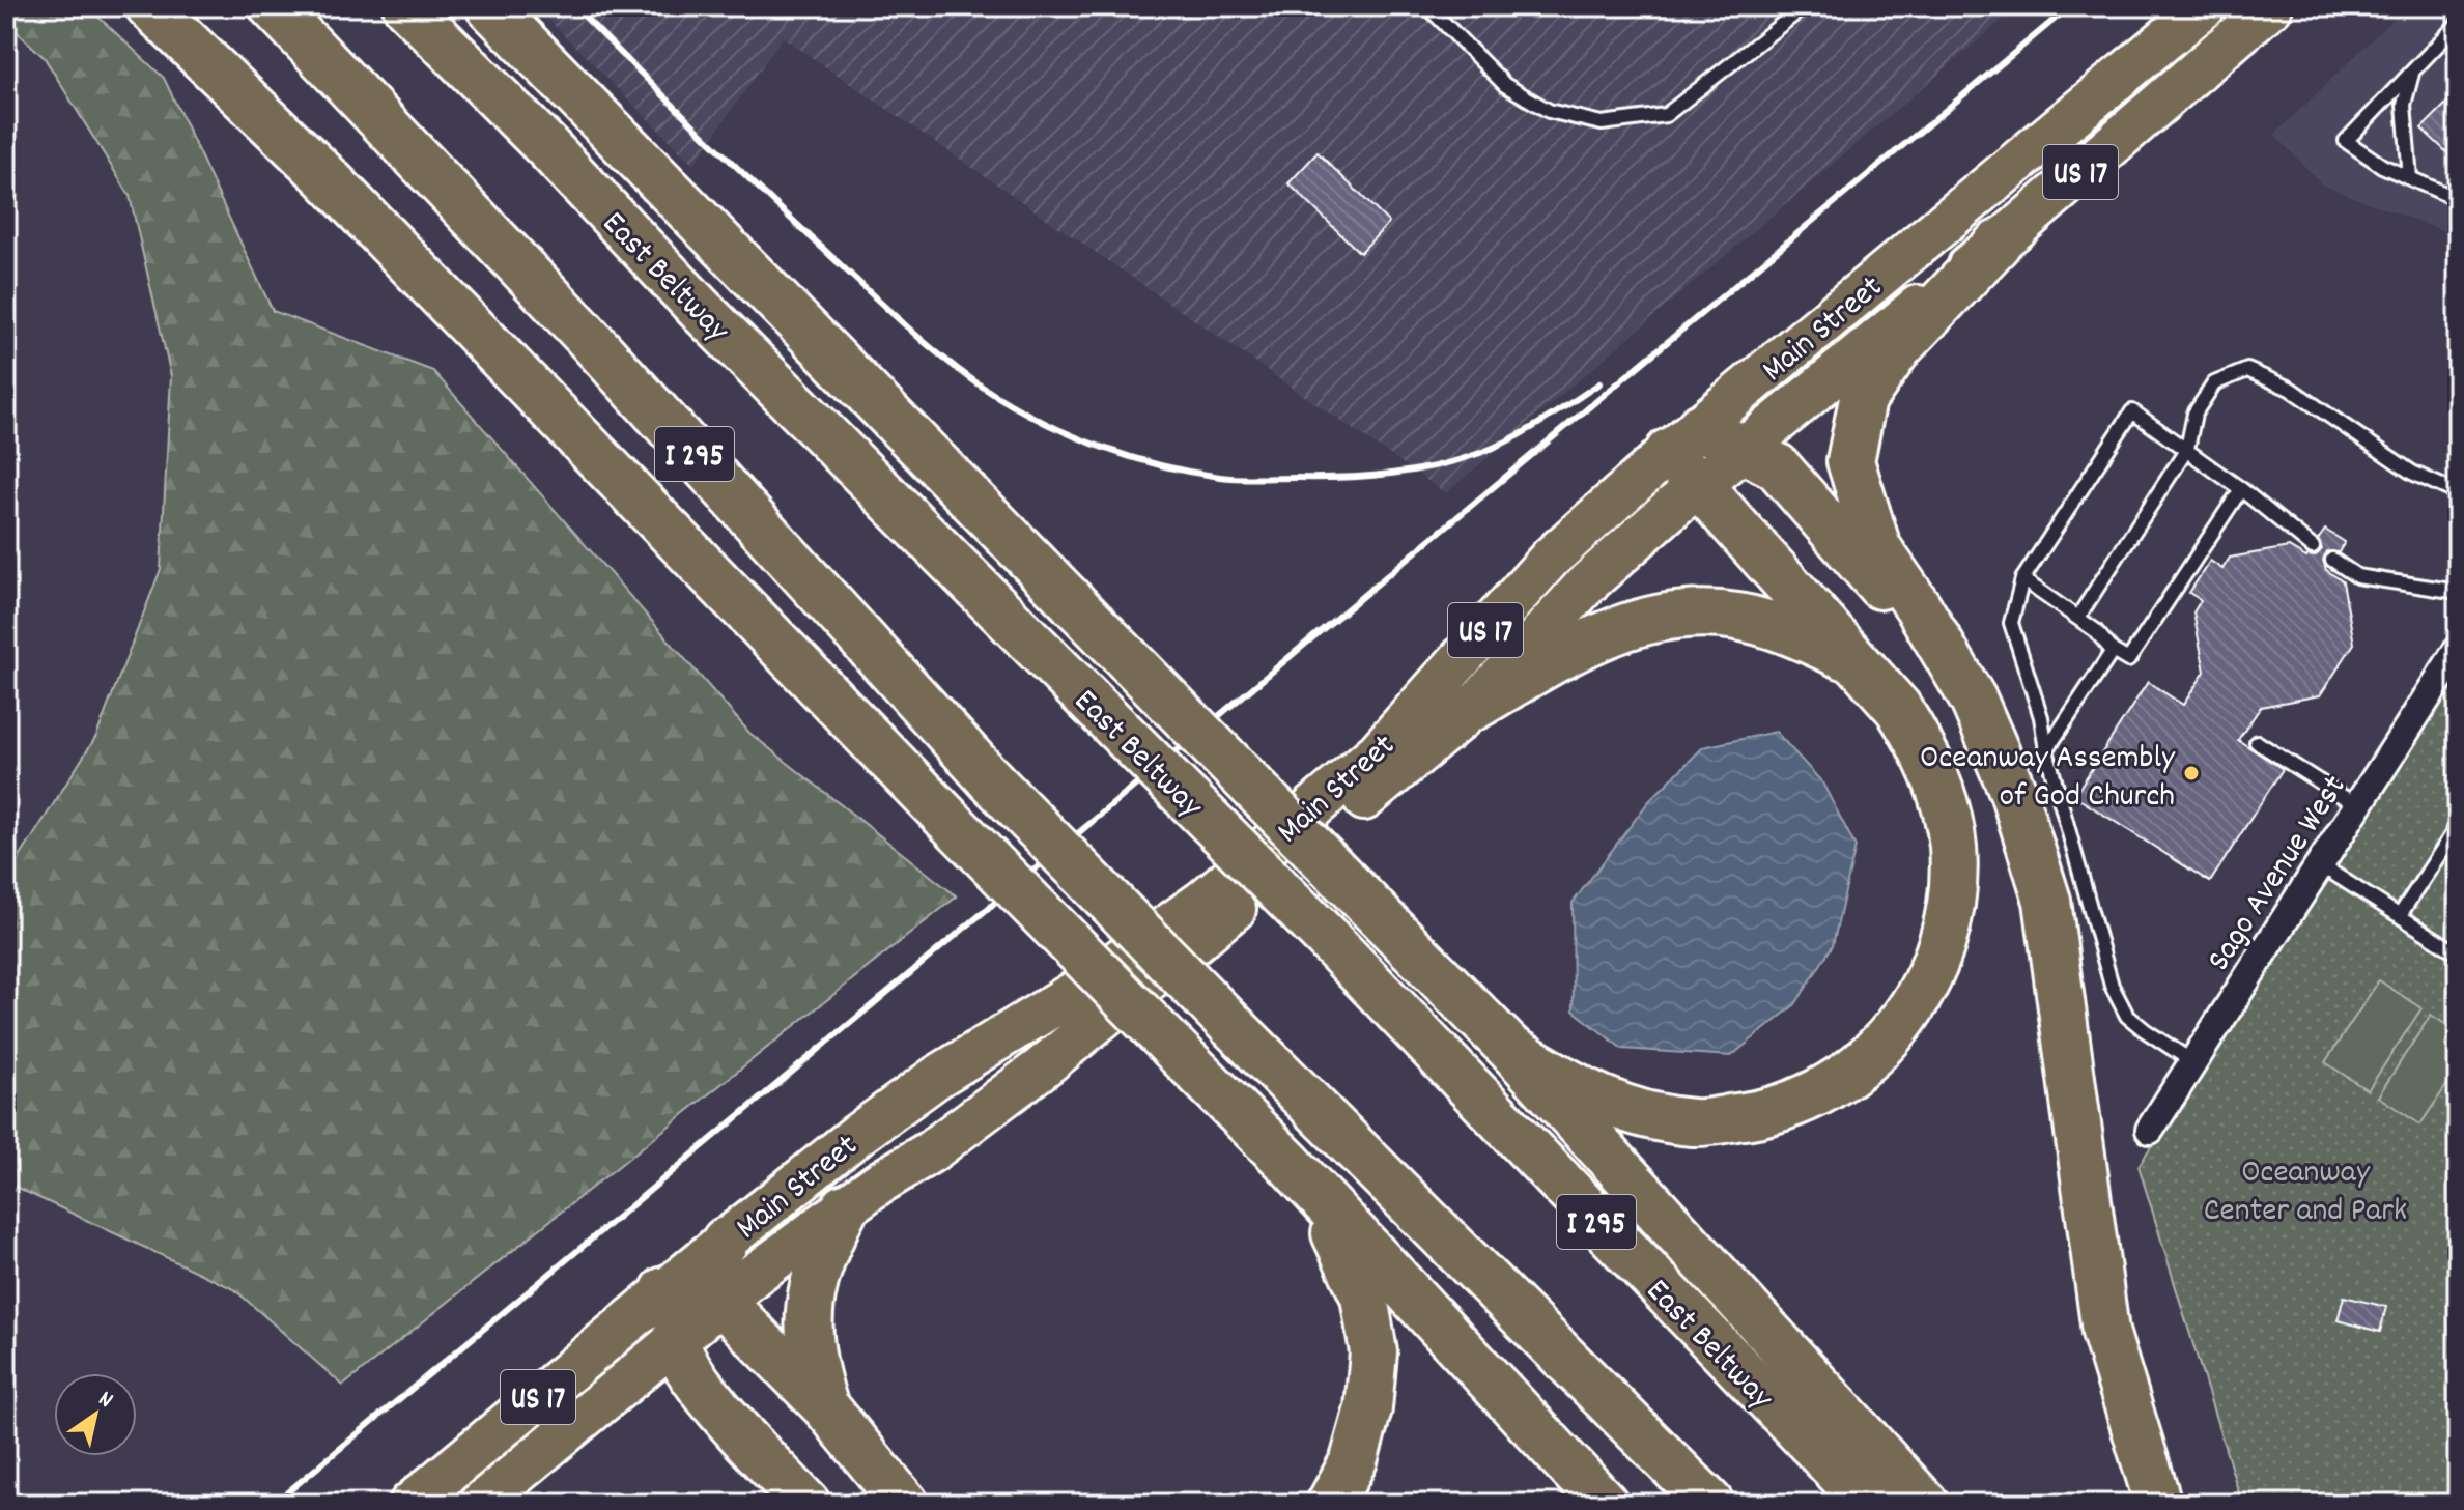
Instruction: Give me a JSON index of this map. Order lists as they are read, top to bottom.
{
  "streets": {
    "highway": ["East Beltway", "I 295"],
    "main road": ["US 17", "Main Street"],
    "street": ["Sago Avenue West"]
  },
  "parks": ["Oceanway Center and Park"],
  "places": ["Oceanway Assembly of God Church"],
  "north": "top right"
}
